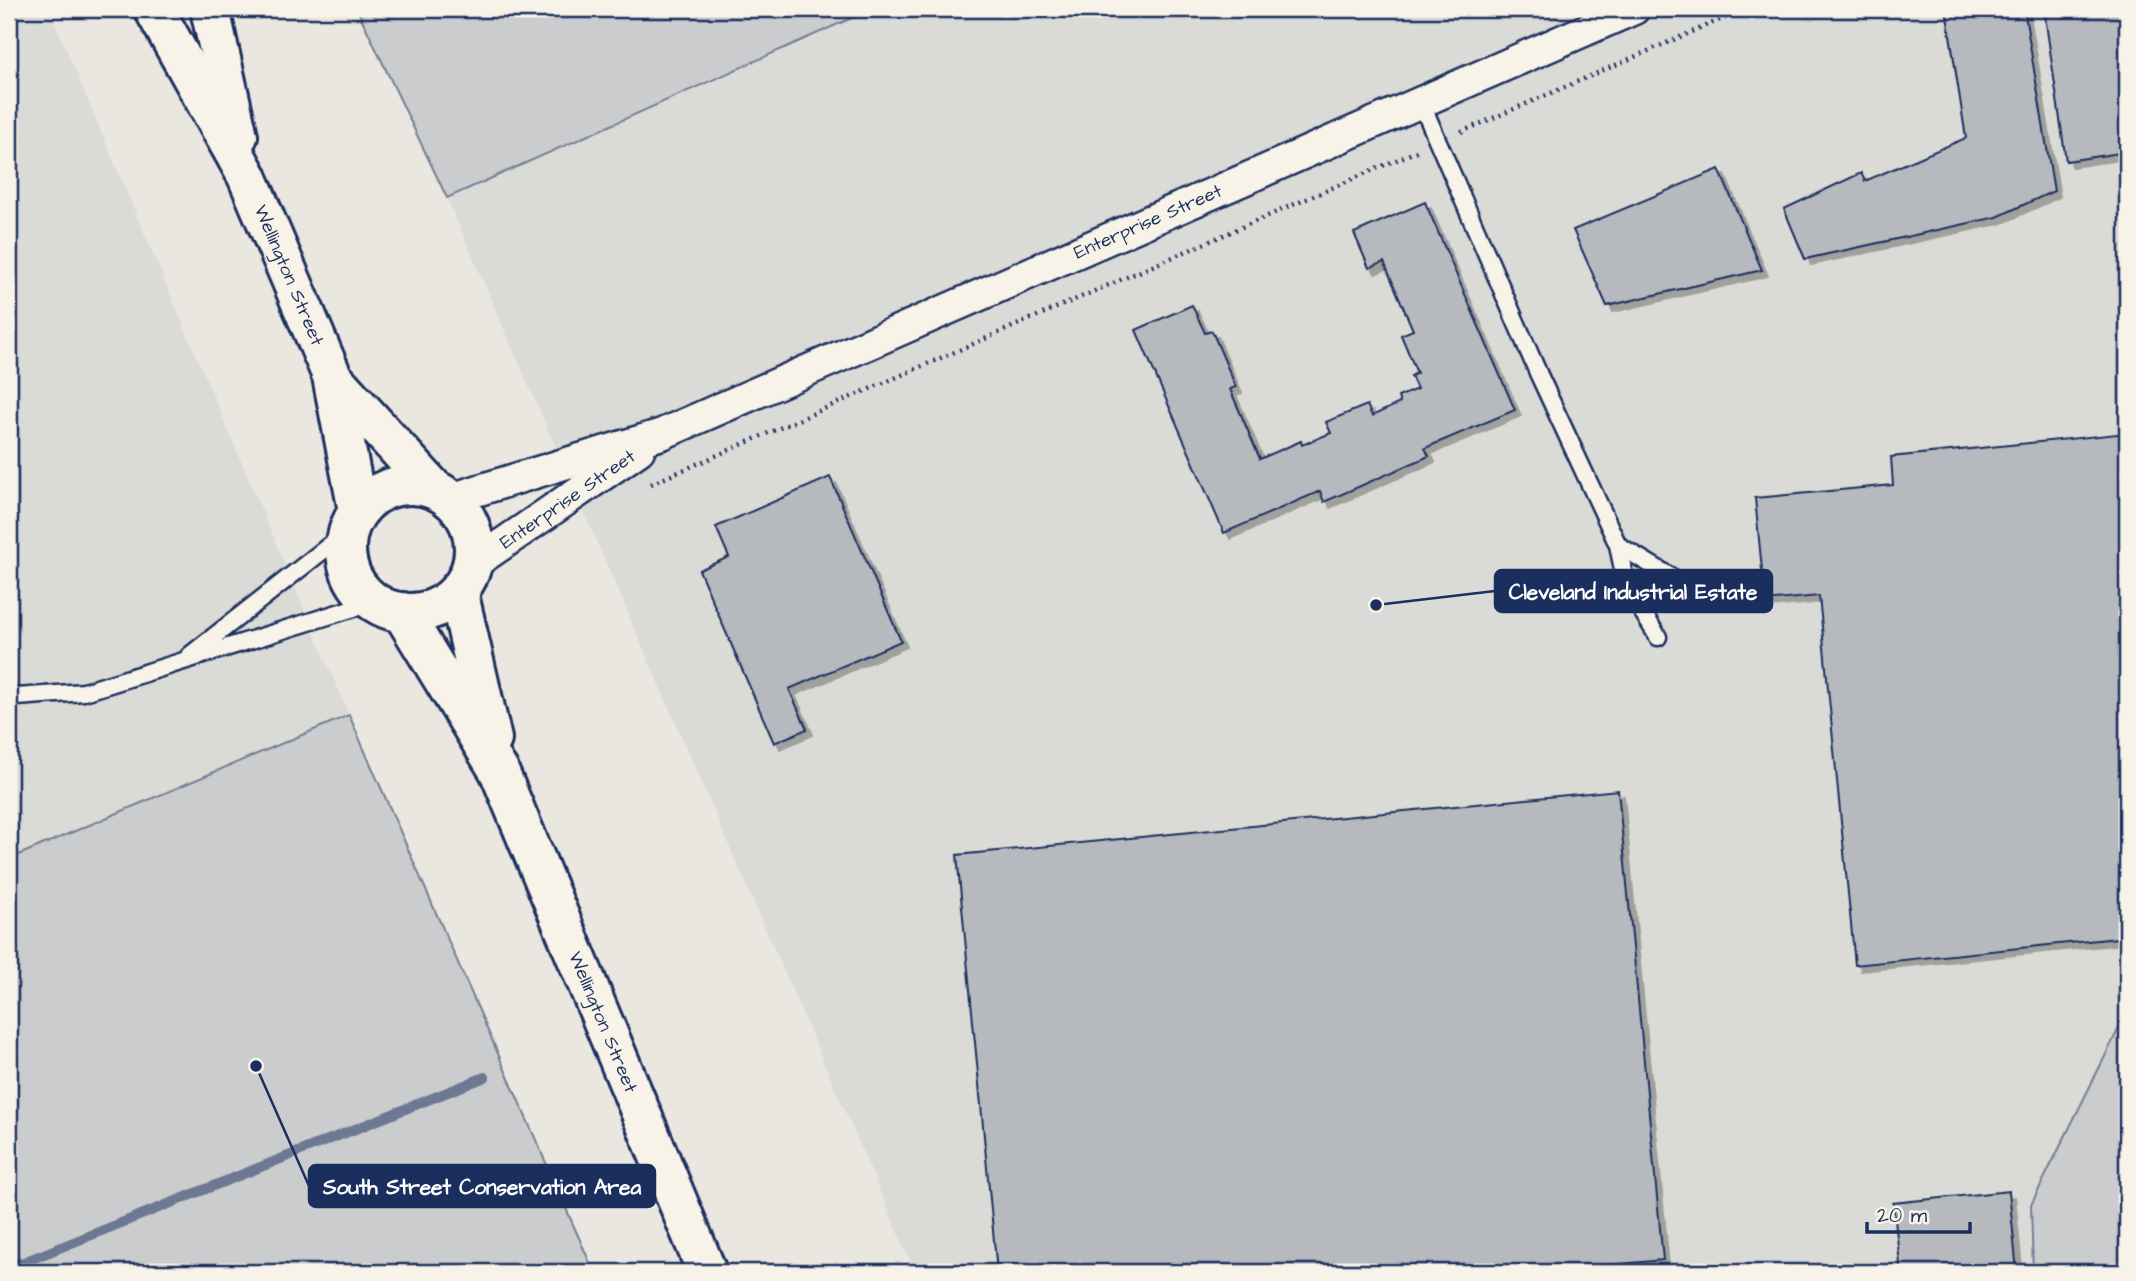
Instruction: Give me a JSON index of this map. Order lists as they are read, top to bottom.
{
  "streets": {
    "main road": ["Wellington Street"],
    "street": ["Enterprise Street"]
  },
  "crossings": [
    ["Enterprise Street", "Wellington Street"]
  ],
  "places": ["Cleveland Industrial Estate", "South Street Conservation Area"],
  "scale_bar": "20 m"
}
